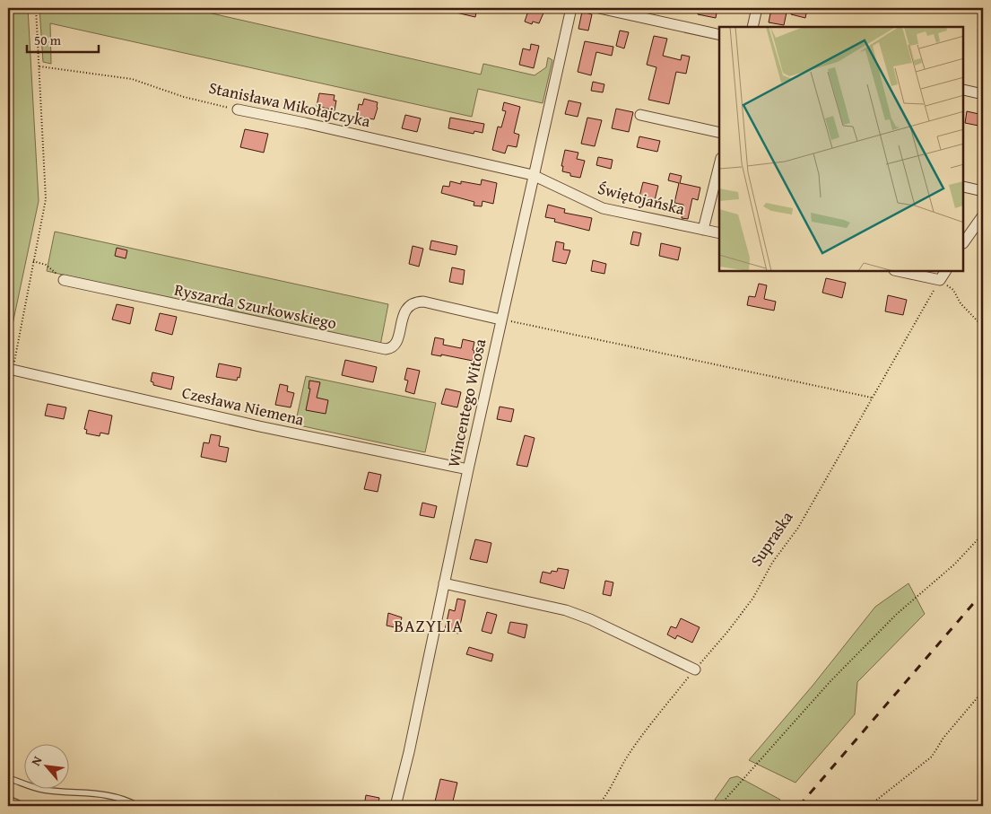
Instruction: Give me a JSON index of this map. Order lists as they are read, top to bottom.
{
  "streets": {
    "street": [
      "Stanisława Mikołajczyka",
      "Świętojańska",
      "Ryszarda Szurkowskiego",
      "Wincentego Witosa",
      "Czesława Niemena"
    ],
    "path": ["Supraska"]
  },
  "crossings": [
    ["Stanisława Mikołajczyka", "Świętojańska"],
    ["Stanisława Mikołajczyka", "Wincentego Witosa"],
    ["Świętojańska", "Wincentego Witosa"],
    ["Ryszarda Szurkowskiego", "Wincentego Witosa"],
    ["Wincentego Witosa", "Czesława Niemena"]
  ],
  "districts": ["BAZYLIA"],
  "scale_bar": "50 m",
  "north": "top left"
}
